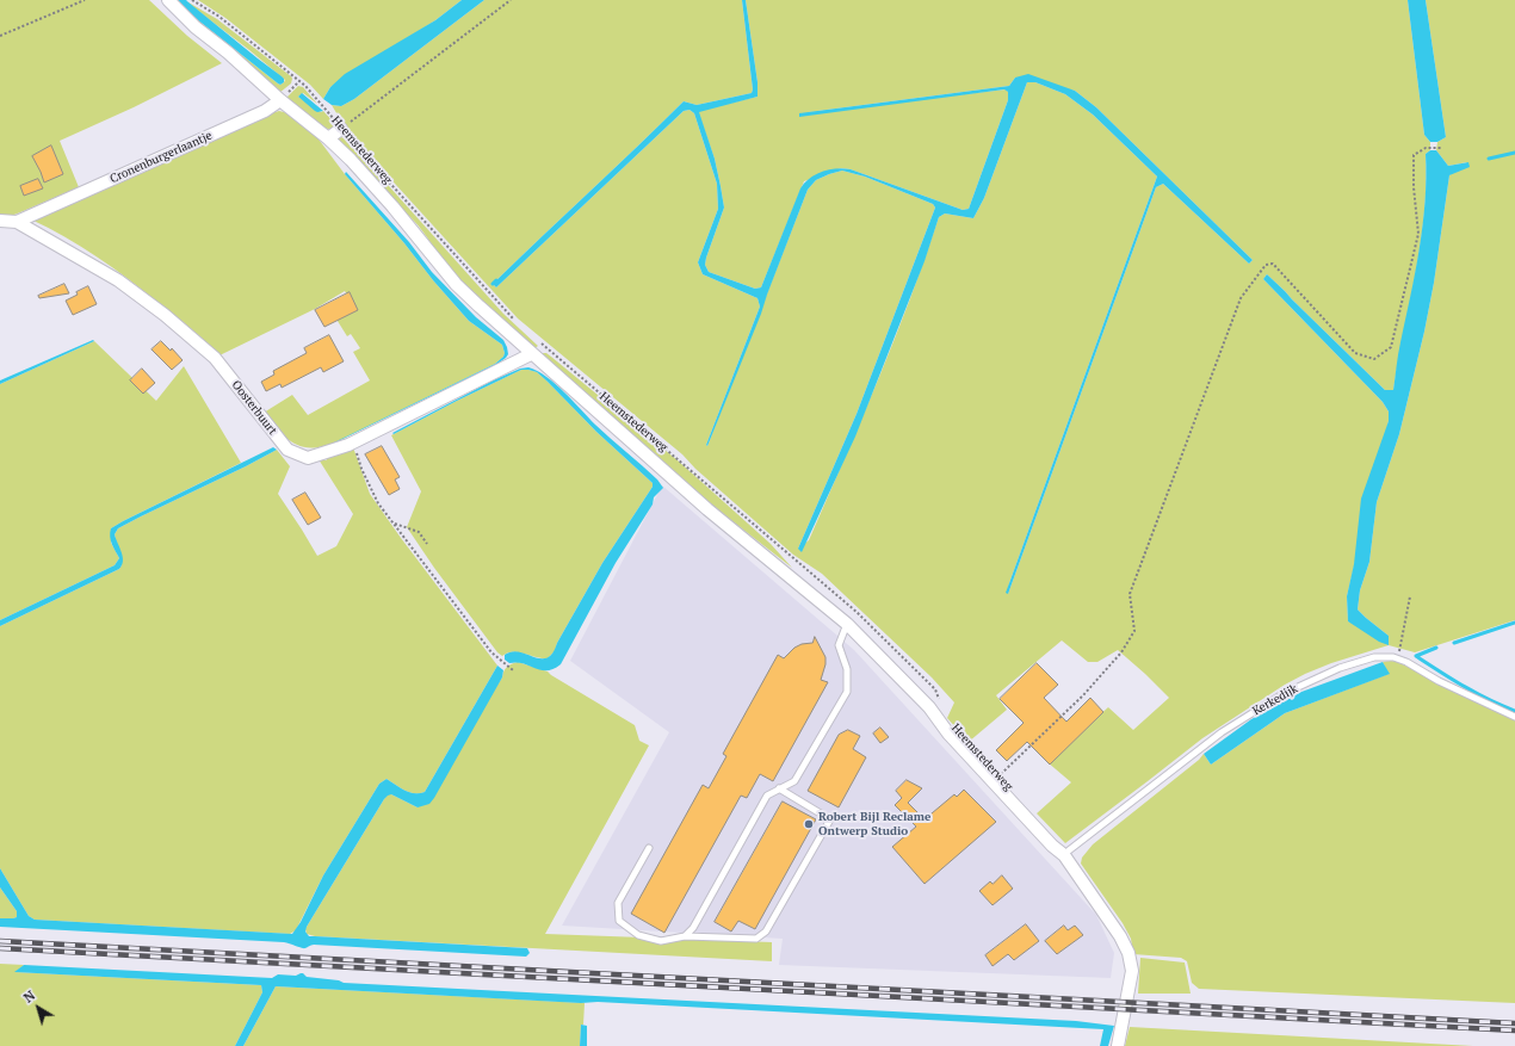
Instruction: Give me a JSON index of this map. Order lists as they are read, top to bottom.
{
  "streets": {
    "street": ["Heemstederweg", "Cronenburgerlaantje", "Oosterbuurt"],
    "lane": ["Kerkedijk"]
  },
  "crossings": [
    ["Heemstederweg", "Cronenburgerlaantje"],
    ["Heemstederweg", "Oosterbuurt"],
    ["Heemstederweg", "Kerkedijk"],
    ["Cronenburgerlaantje", "Oosterbuurt"]
  ],
  "places": ["Robert Bijl Reclame Ontwerp Studio"],
  "north": "top left"
}
